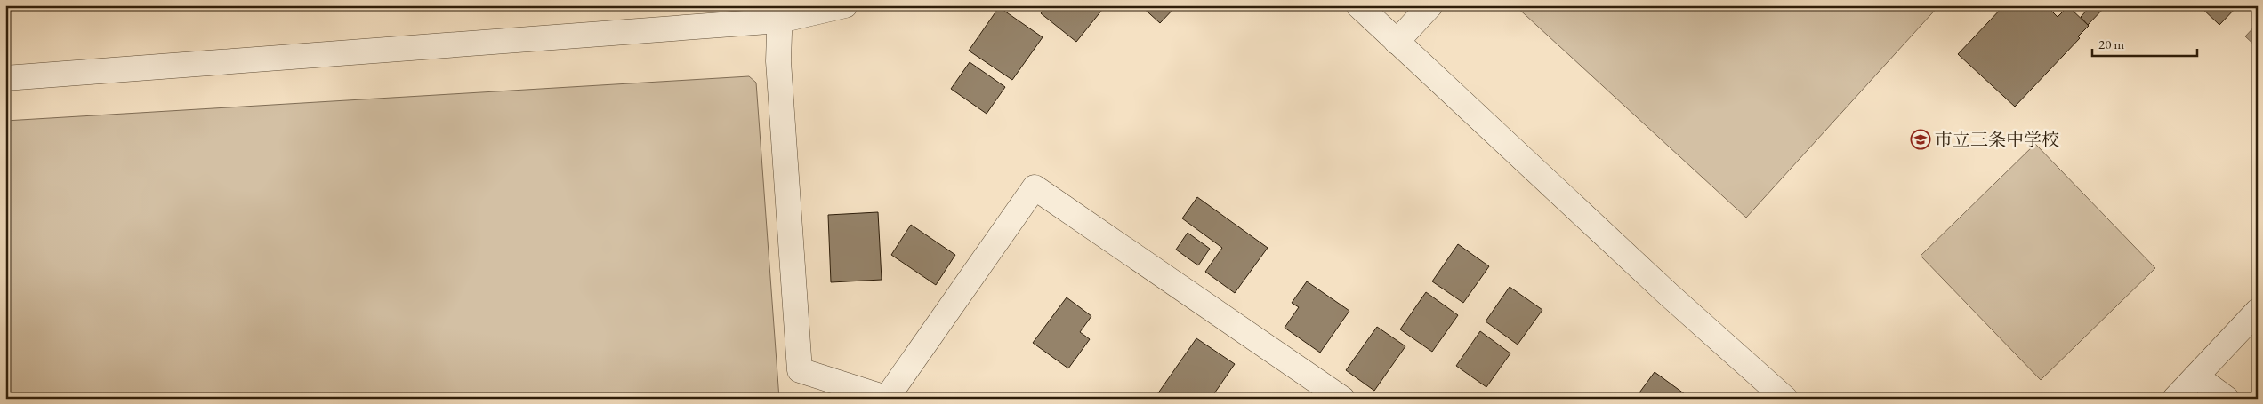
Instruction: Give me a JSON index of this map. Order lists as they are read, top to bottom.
{
  "places": {
    "school or university": ["市立三条中学校"]
  },
  "scale_bar": "20 m"
}
